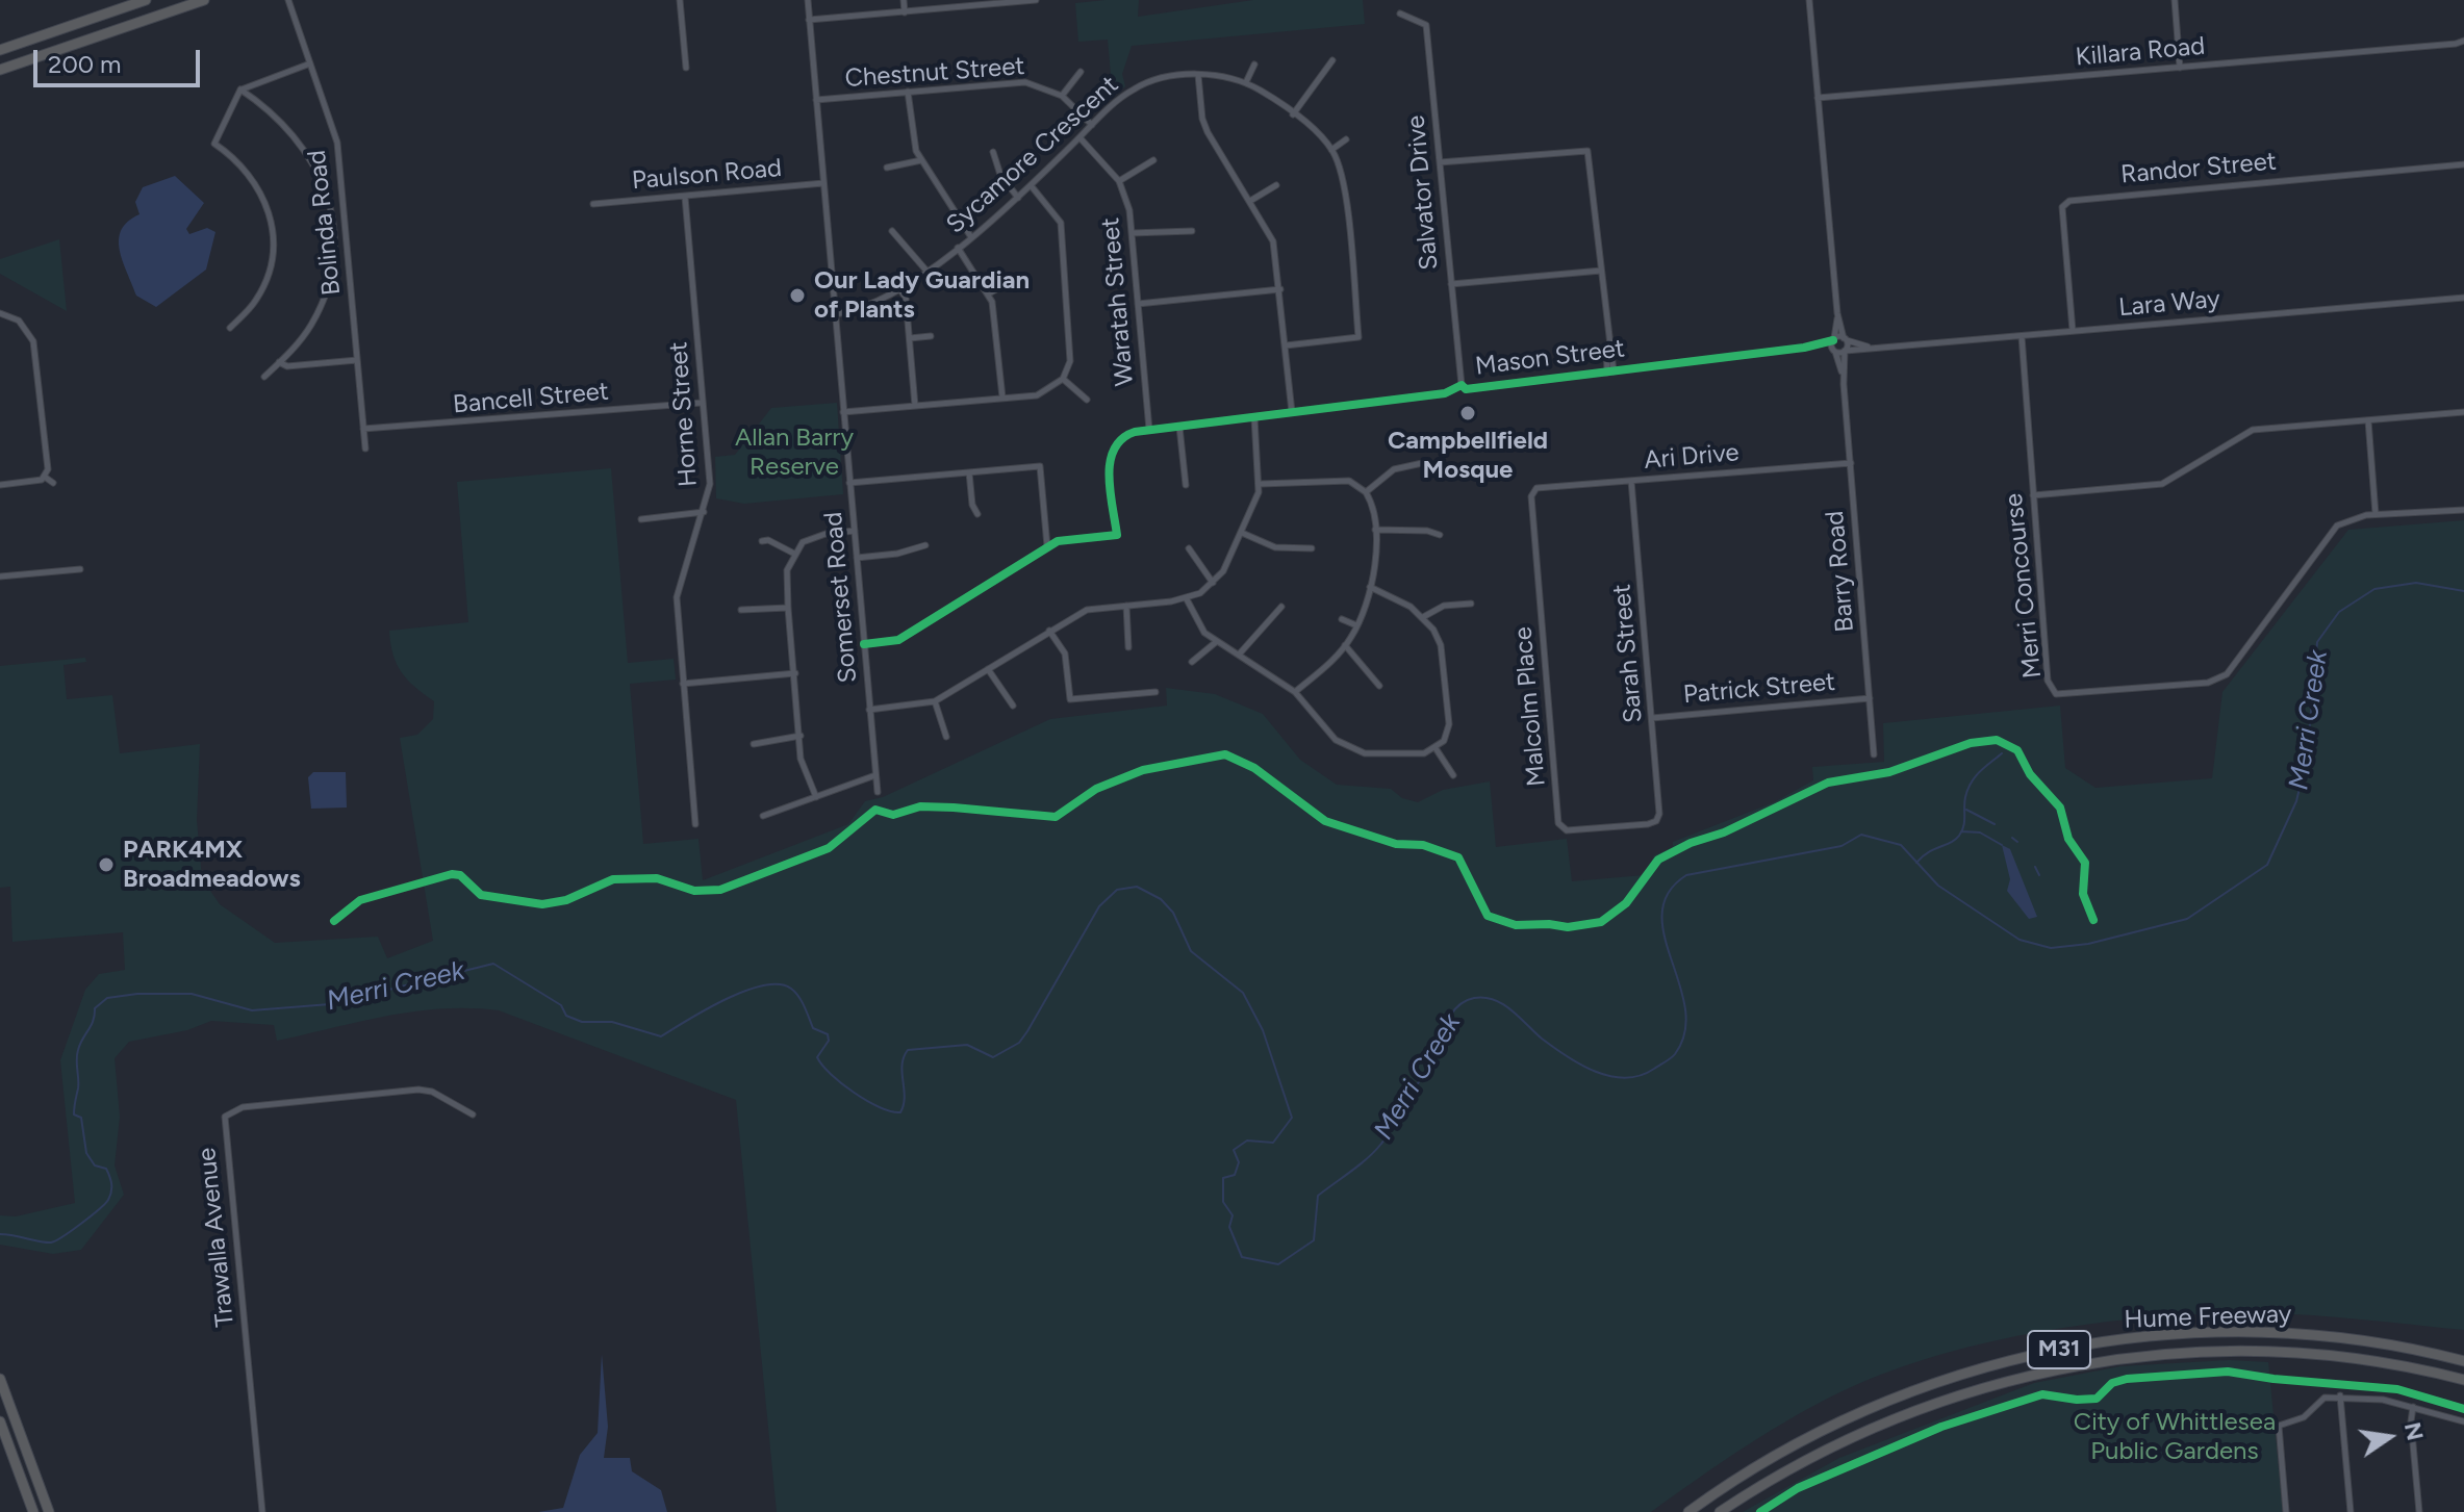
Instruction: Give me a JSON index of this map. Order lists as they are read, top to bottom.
{
  "streets": {
    "highway": ["Hume Freeway", "M31"],
    "street": [
      "Killara Road",
      "Chestnut Street",
      "Sycamore Crescent",
      "Randor Street",
      "Paulson Road",
      "Salvator Drive",
      "Bolinda Road",
      "Waratah Street",
      "Lara Way",
      "Mason Street",
      "Bancell Street",
      "Horne Street",
      "Ari Drive",
      "Barry Road",
      "Merri Concourse",
      "Somerset Road",
      "Sarah Street",
      "Patrick Street",
      "Malcolm Place",
      "Trawalla Avenue"
    ]
  },
  "crossings": [
    ["Chestnut Street", "Sycamore Crescent"],
    ["Chestnut Street", "Somerset Road"],
    ["Sycamore Crescent", "Waratah Street"],
    ["Sycamore Crescent", "Somerset Road"],
    ["Randor Street", "Lara Way"],
    ["Paulson Road", "Horne Street"],
    ["Paulson Road", "Somerset Road"],
    ["Salvator Drive", "Mason Street"],
    ["Bolinda Road", "Bancell Street"],
    ["Waratah Street", "Mason Street"],
    ["Lara Way", "Merri Concourse"],
    ["Mason Street", "Barry Road"],
    ["Bancell Street", "Horne Street"],
    ["Ari Drive", "Barry Road"],
    ["Ari Drive", "Sarah Street"],
    ["Ari Drive", "Malcolm Place"],
    ["Barry Road", "Patrick Street"],
    ["Sarah Street", "Patrick Street"],
    ["Sarah Street", "Malcolm Place"]
  ],
  "water": ["Merri Creek"],
  "parks": ["Allan Barry Reserve", "City of Whittlesea Public Gardens"],
  "places": ["Our Lady Guardian of Plants", "Campbellfield Mosque", "PARK4MX Broadmeadows"],
  "scale_bar": "200 m",
  "north": "right"
}
